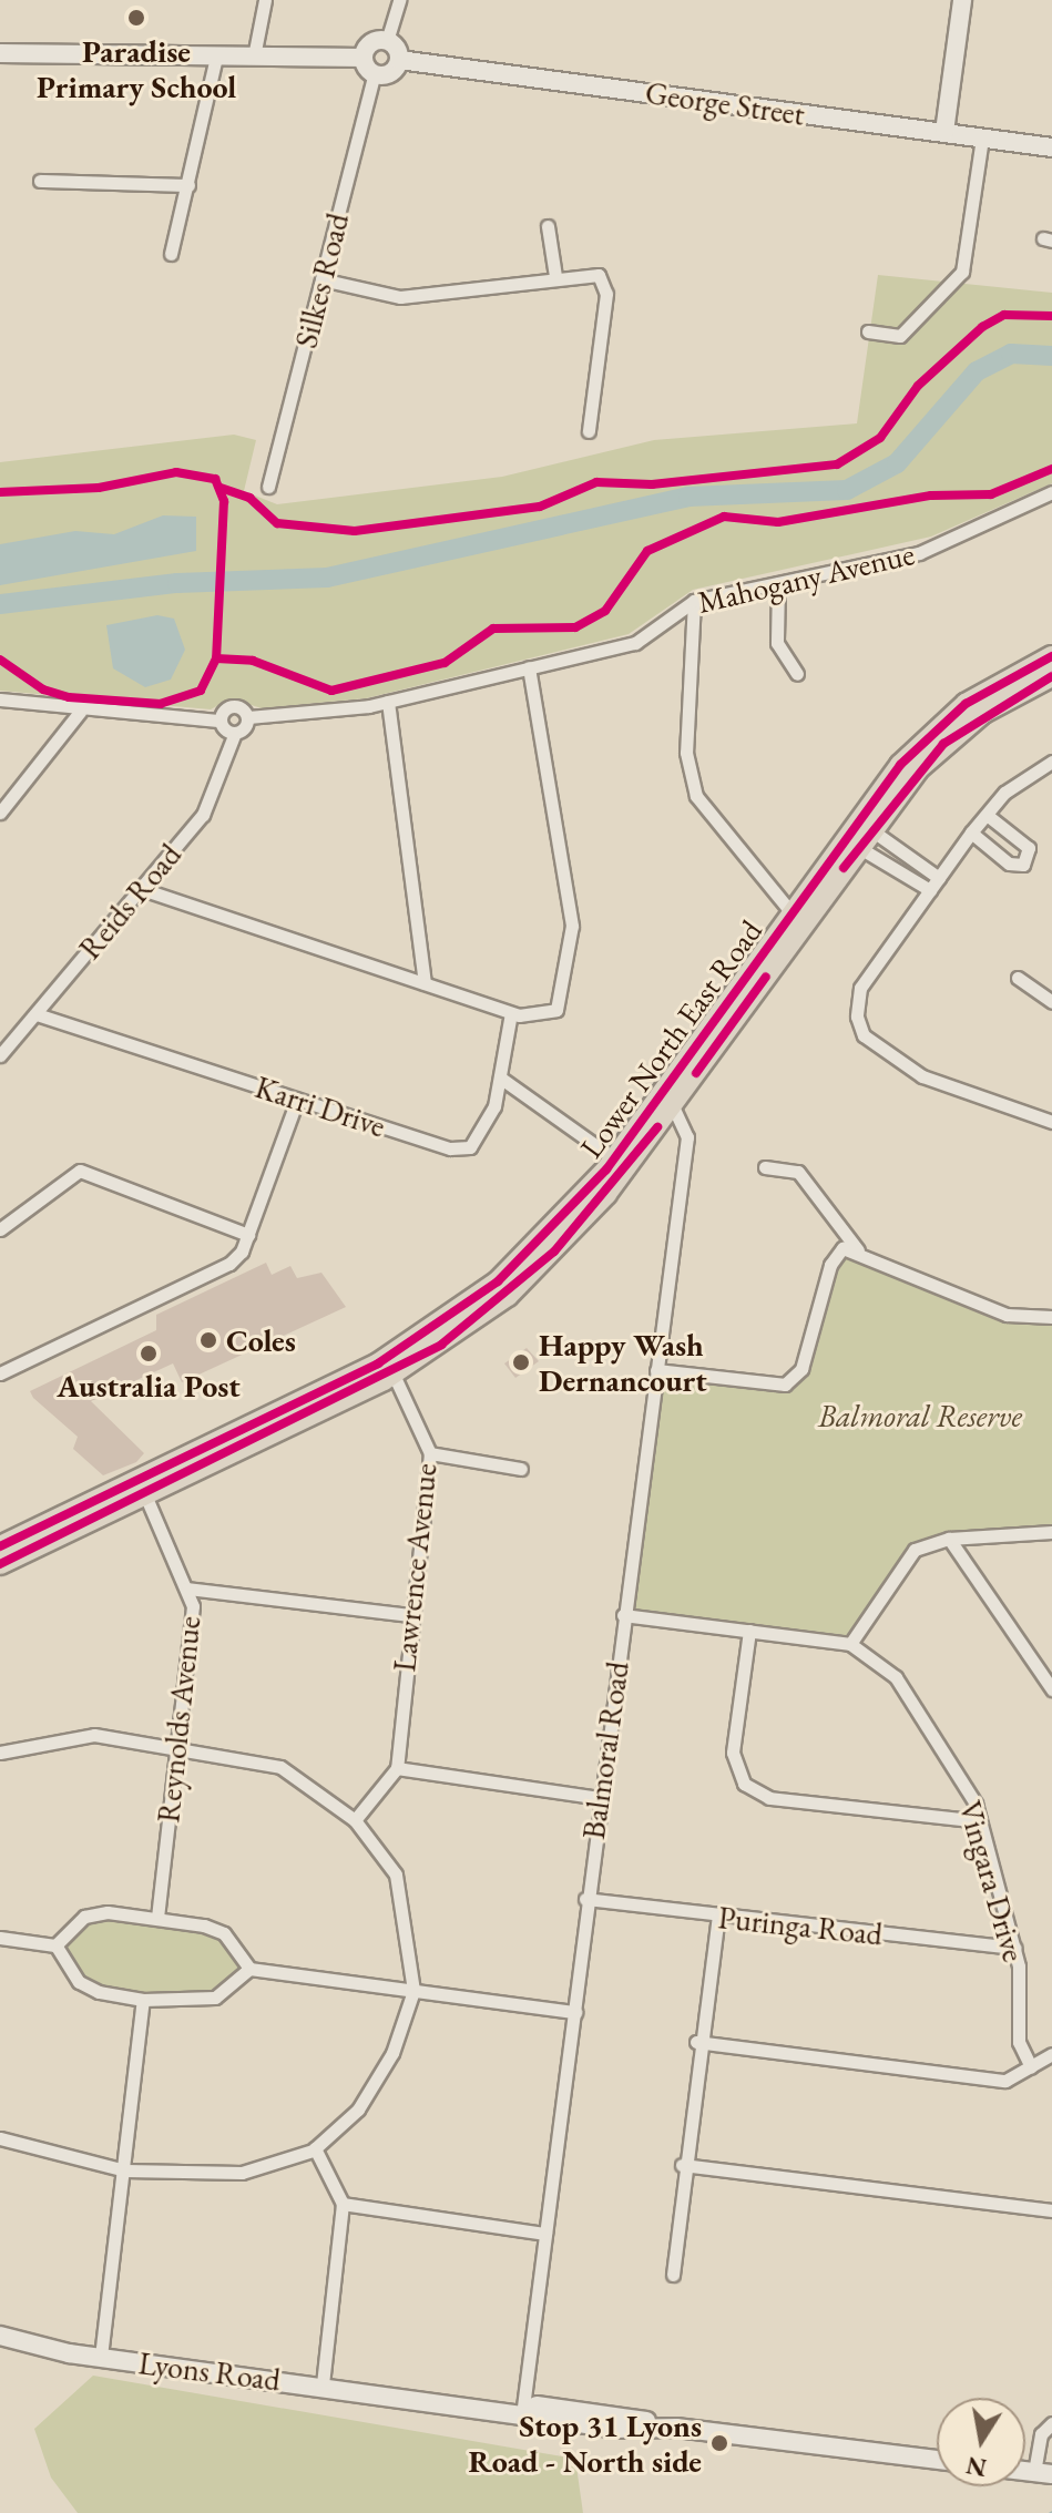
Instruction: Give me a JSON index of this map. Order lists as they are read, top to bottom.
{
  "streets": {
    "main road": ["Lower North East Road"],
    "street": [
      "George Street",
      "Silkes Road",
      "Mahogany Avenue",
      "Reids Road",
      "Karri Drive",
      "Lawrence Avenue",
      "Reynolds Avenue",
      "Balmoral Road",
      "Vingara Drive",
      "Puringa Road",
      "Lyons Road"
    ]
  },
  "crossings": [
    ["Mahogany Avenue", "Reids Road"],
    ["Reids Road", "Karri Drive"],
    ["Lower North East Road", "Lawrence Avenue"],
    ["Lower North East Road", "Reynolds Avenue"],
    ["Lower North East Road", "Balmoral Road"],
    ["Balmoral Road", "Vingara Drive"],
    ["Balmoral Road", "Puringa Road"],
    ["Balmoral Road", "Lyons Road"],
    ["Vingara Drive", "Puringa Road"]
  ],
  "parks": ["Balmoral Reserve"],
  "places": [
    "Paradise Primary School",
    "Coles",
    "Australia Post",
    "Happy Wash Dernancourt",
    "Stop 31 Lyons Road - North side"
  ],
  "north": "bottom"
}
